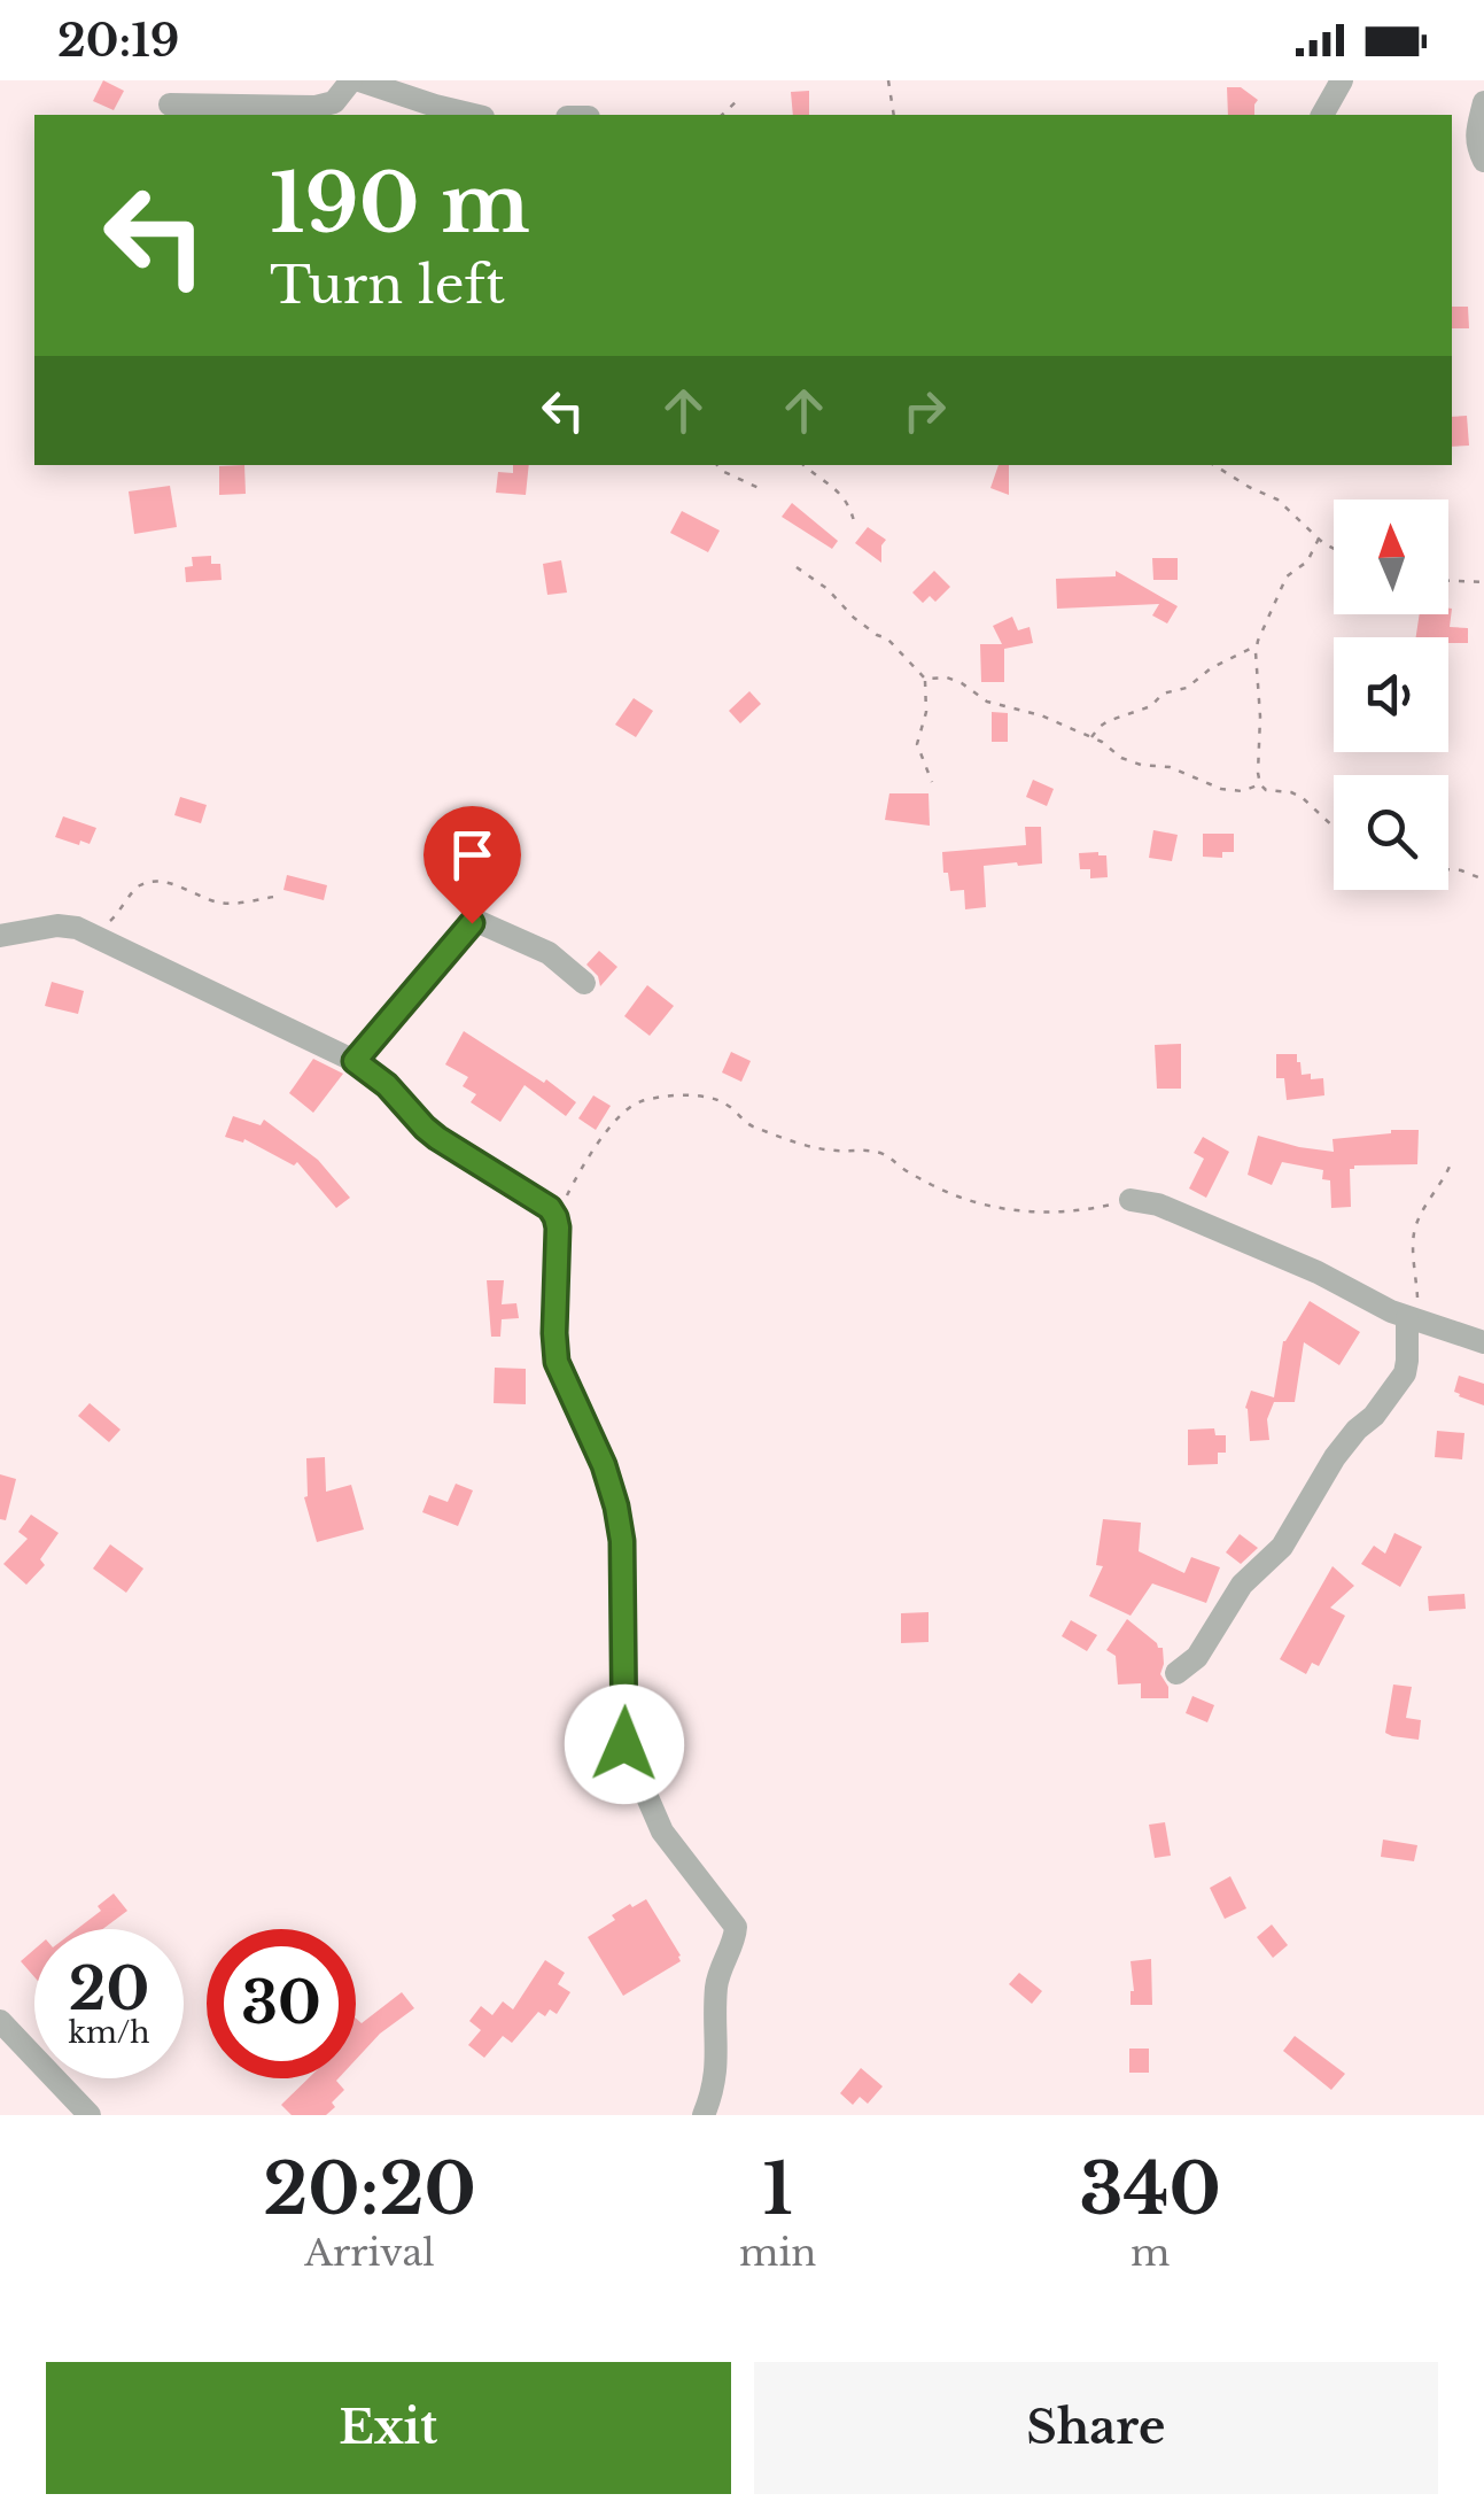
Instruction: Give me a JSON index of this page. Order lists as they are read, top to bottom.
{
  "north": "top",
  "page": {
    "status": "20:19",
    "turn": ["190 m", "Turn left"],
    "speed": "20 km/h",
    "limit": "30",
    "eta": [
      "20:20",
      "Arrival",
      "1",
      "min",
      "340",
      "m"
    ],
    "buttons": ["Exit", "Share"]
  }
}
